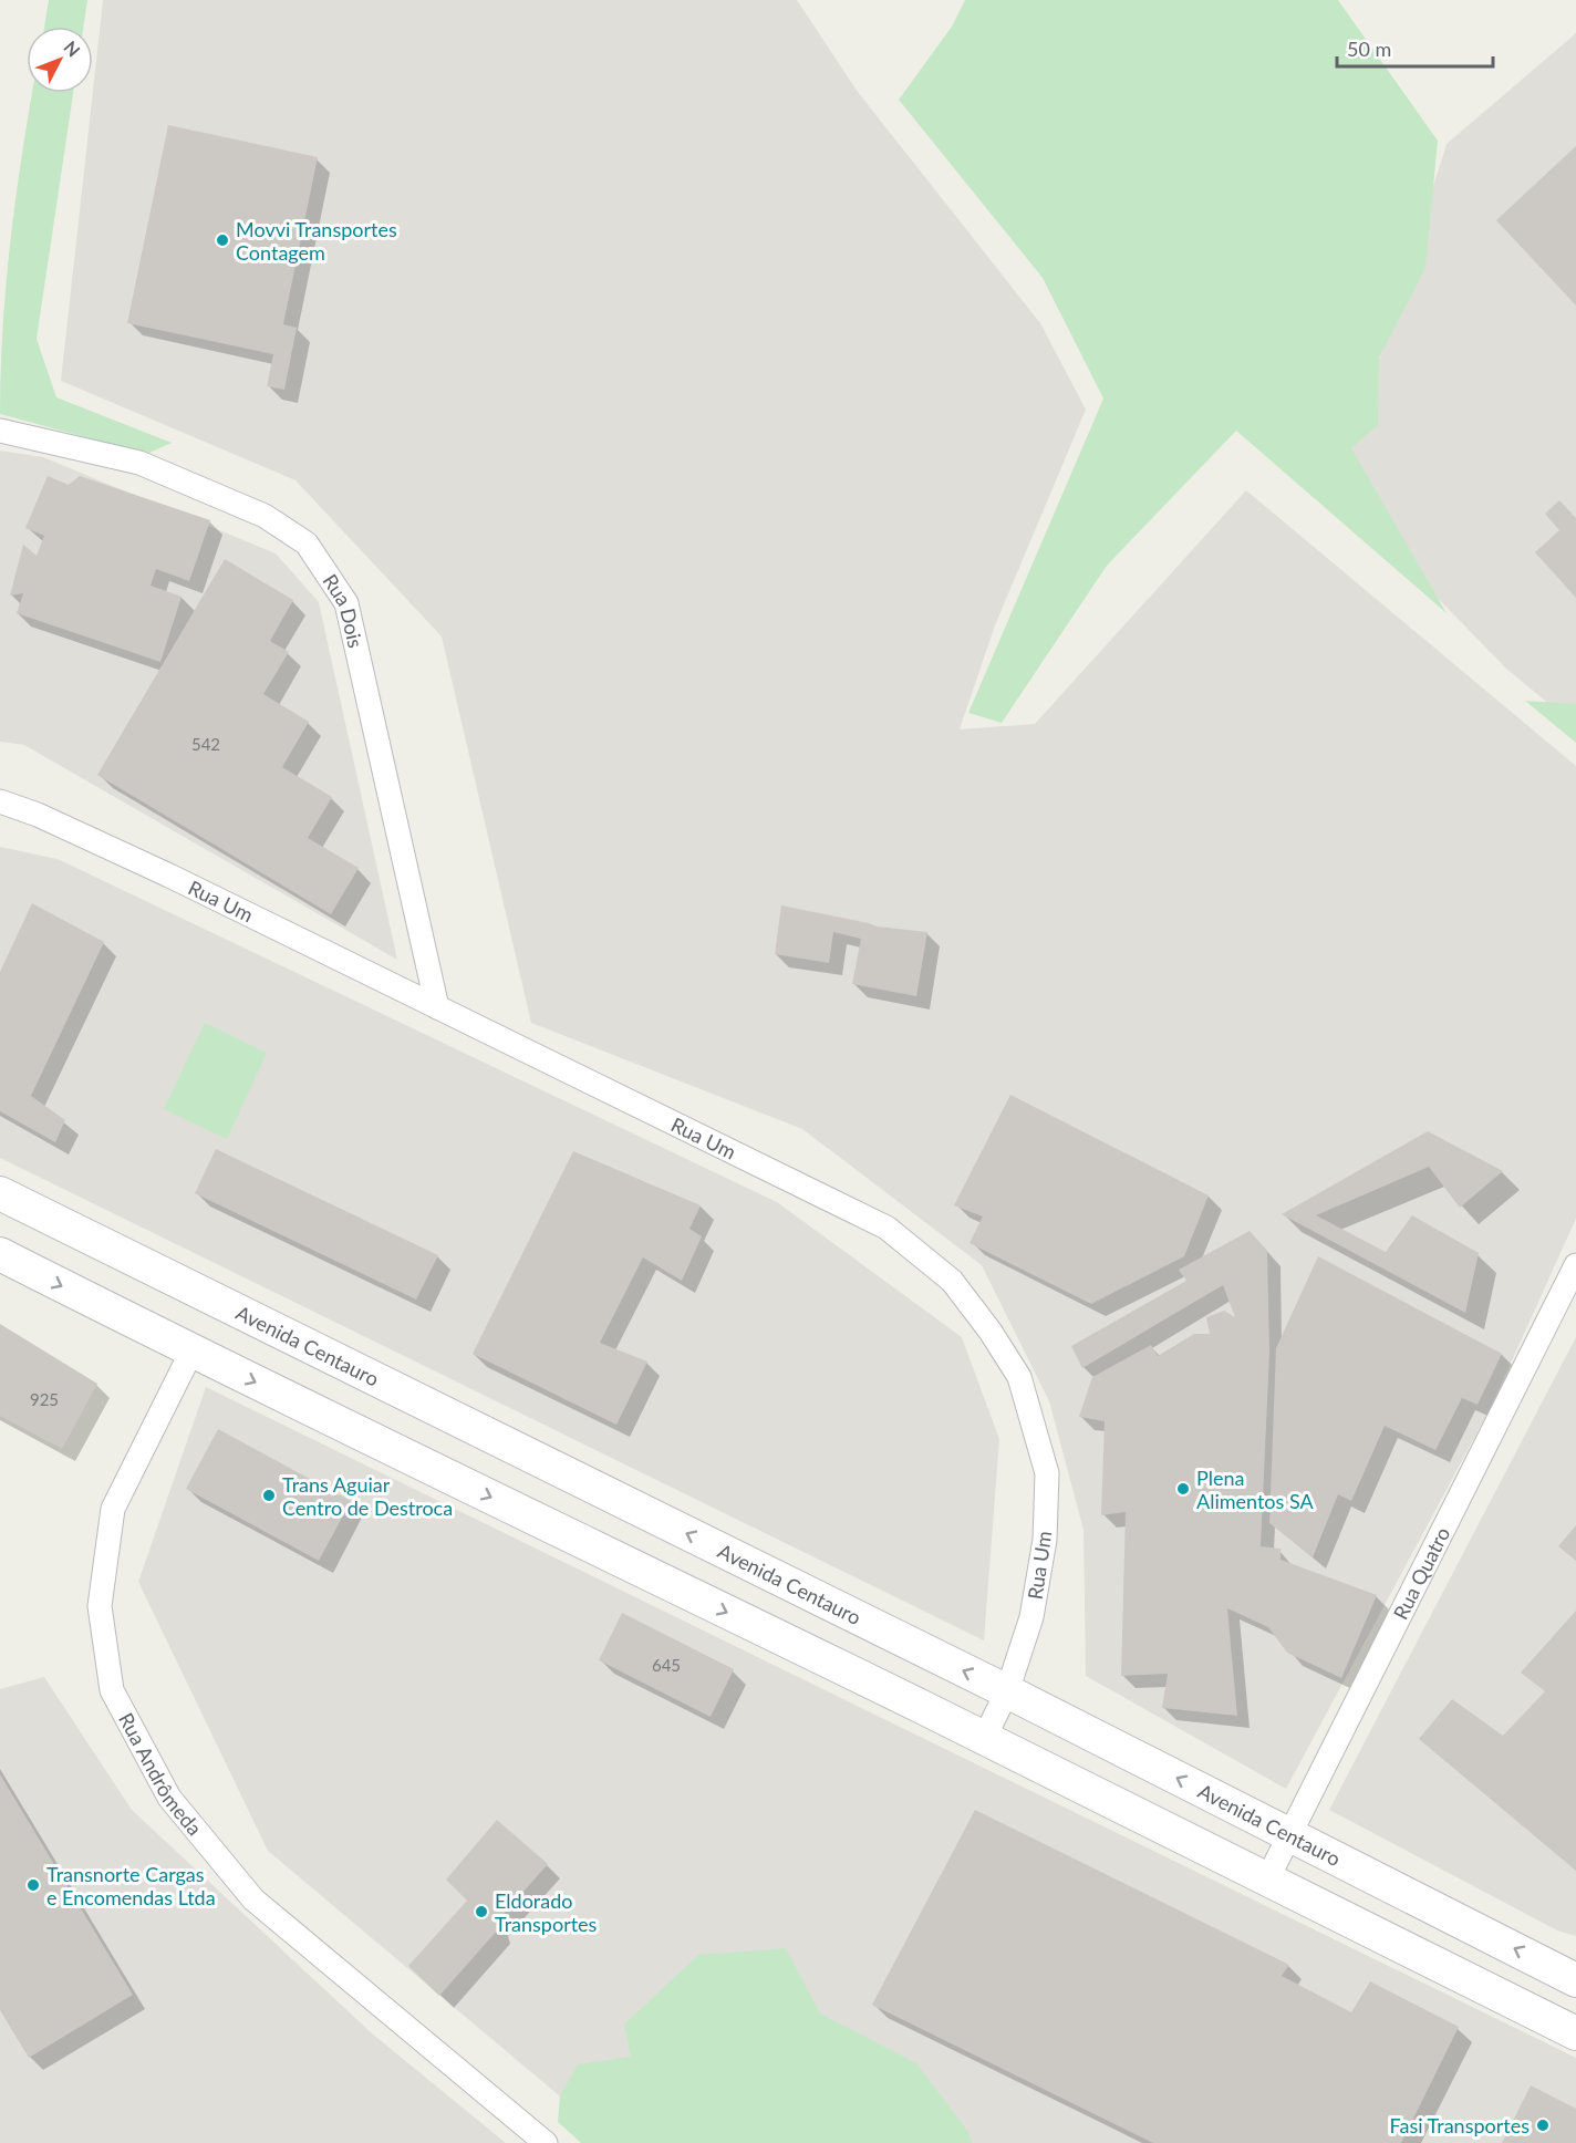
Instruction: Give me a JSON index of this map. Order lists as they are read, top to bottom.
{
  "streets": {
    "street": [
      "Rua Dois",
      "Rua Um",
      "Avenida Centauro",
      "Rua Quatro",
      "Rua Andrômeda"
    ]
  },
  "crossings": [
    ["Rua Dois", "Rua Um"],
    ["Rua Um", "Avenida Centauro"],
    ["Avenida Centauro", "Rua Quatro"]
  ],
  "places": [
    "Movvi Transportes Contagem",
    "Plena Alimentos SA",
    "Trans Aguiar Centro de Destroca",
    "Transnorte Cargas e Encomendas Ltda",
    "Eldorado Transportes",
    "Fasi Transportes"
  ],
  "house_numbers": ["542", "925", "645"],
  "scale_bar": "50 m",
  "north": "top right"
}
